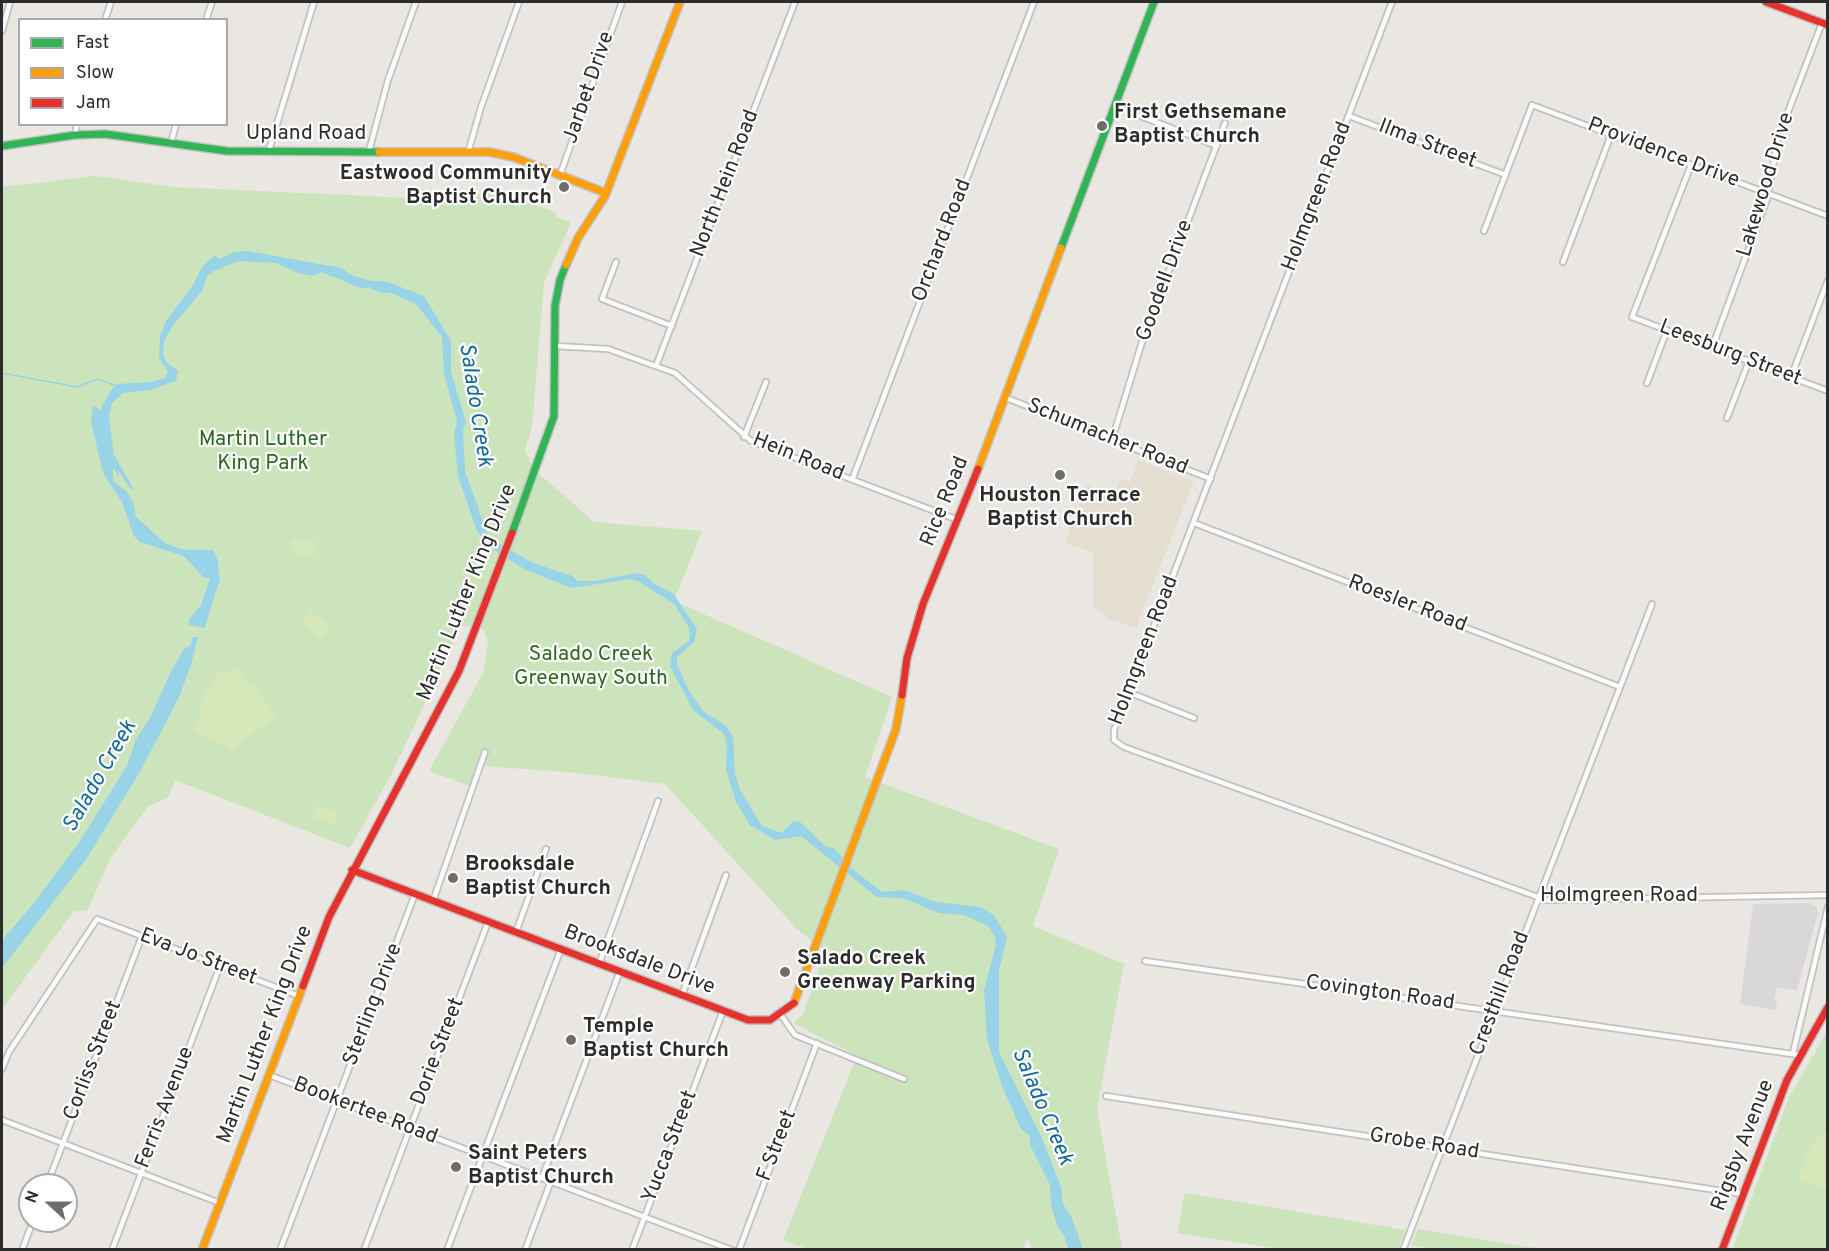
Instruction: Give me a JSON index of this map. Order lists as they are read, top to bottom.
{
  "streets": {
    "street": [
      "Jarbet Drive",
      "Upland Road",
      "Ilma Street",
      "Providence Drive",
      "North Hein Road",
      "Lakewood Drive",
      "Holmgreen Road",
      "Orchard Road",
      "Goodell Drive",
      "Leesburg Street",
      "Schumacher Road",
      "Hein Road",
      "Rice Road",
      "Martin Luther King Drive",
      "Roesler Road",
      "Eva Jo Street",
      "Brooksdale Drive",
      "Covington Road",
      "Cresthill Road",
      "Sterling Drive",
      "Dorie Street",
      "Corliss Street",
      "Ferris Avenue",
      "Bookertee Road",
      "Grobe Road",
      "F Street",
      "Rigsby Avenue",
      "Yucca Street"
    ]
  },
  "crossings": [
    ["Jarbet Drive", "Upland Road"],
    ["Upland Road", "Martin Luther King Drive"],
    ["Ilma Street", "Providence Drive"],
    ["Ilma Street", "Holmgreen Road"],
    ["Providence Drive", "Lakewood Drive"],
    ["Providence Drive", "Leesburg Street"],
    ["North Hein Road", "Hein Road"],
    ["Lakewood Drive", "Leesburg Street"],
    ["Holmgreen Road", "Schumacher Road"],
    ["Holmgreen Road", "Roesler Road"],
    ["Holmgreen Road", "Cresthill Road"],
    ["Orchard Road", "Hein Road"],
    ["Goodell Drive", "Schumacher Road"],
    ["Schumacher Road", "Rice Road"],
    ["Hein Road", "Rice Road"],
    ["Hein Road", "Martin Luther King Drive"],
    ["Rice Road", "Brooksdale Drive"],
    ["Martin Luther King Drive", "Eva Jo Street"],
    ["Martin Luther King Drive", "Brooksdale Drive"],
    ["Martin Luther King Drive", "Bookertee Road"],
    ["Roesler Road", "Cresthill Road"],
    ["Eva Jo Street", "Corliss Street"],
    ["Eva Jo Street", "Ferris Avenue"],
    ["Brooksdale Drive", "Sterling Drive"],
    ["Brooksdale Drive", "Dorie Street"],
    ["Brooksdale Drive", "Yucca Street"],
    ["Covington Road", "Cresthill Road"],
    ["Covington Road", "Rigsby Avenue"],
    ["Cresthill Road", "Grobe Road"],
    ["Sterling Drive", "Bookertee Road"],
    ["Dorie Street", "Bookertee Road"],
    ["Bookertee Road", "Yucca Street"],
    ["Grobe Road", "Rigsby Avenue"]
  ],
  "water": ["Salado Creek"],
  "parks": ["Martin Luther King Park", "Salado Creek Greenway South"],
  "places": [
    "First Gethsemane Baptist Church",
    "Eastwood Community Baptist Church",
    "Houston Terrace Baptist Church",
    "Brooksdale Baptist Church",
    "Salado Creek Greenway Parking",
    "Temple Baptist Church",
    "Saint Peters Baptist Church"
  ],
  "legend": ["Fast", "Slow", "Jam"],
  "north": "left"
}
